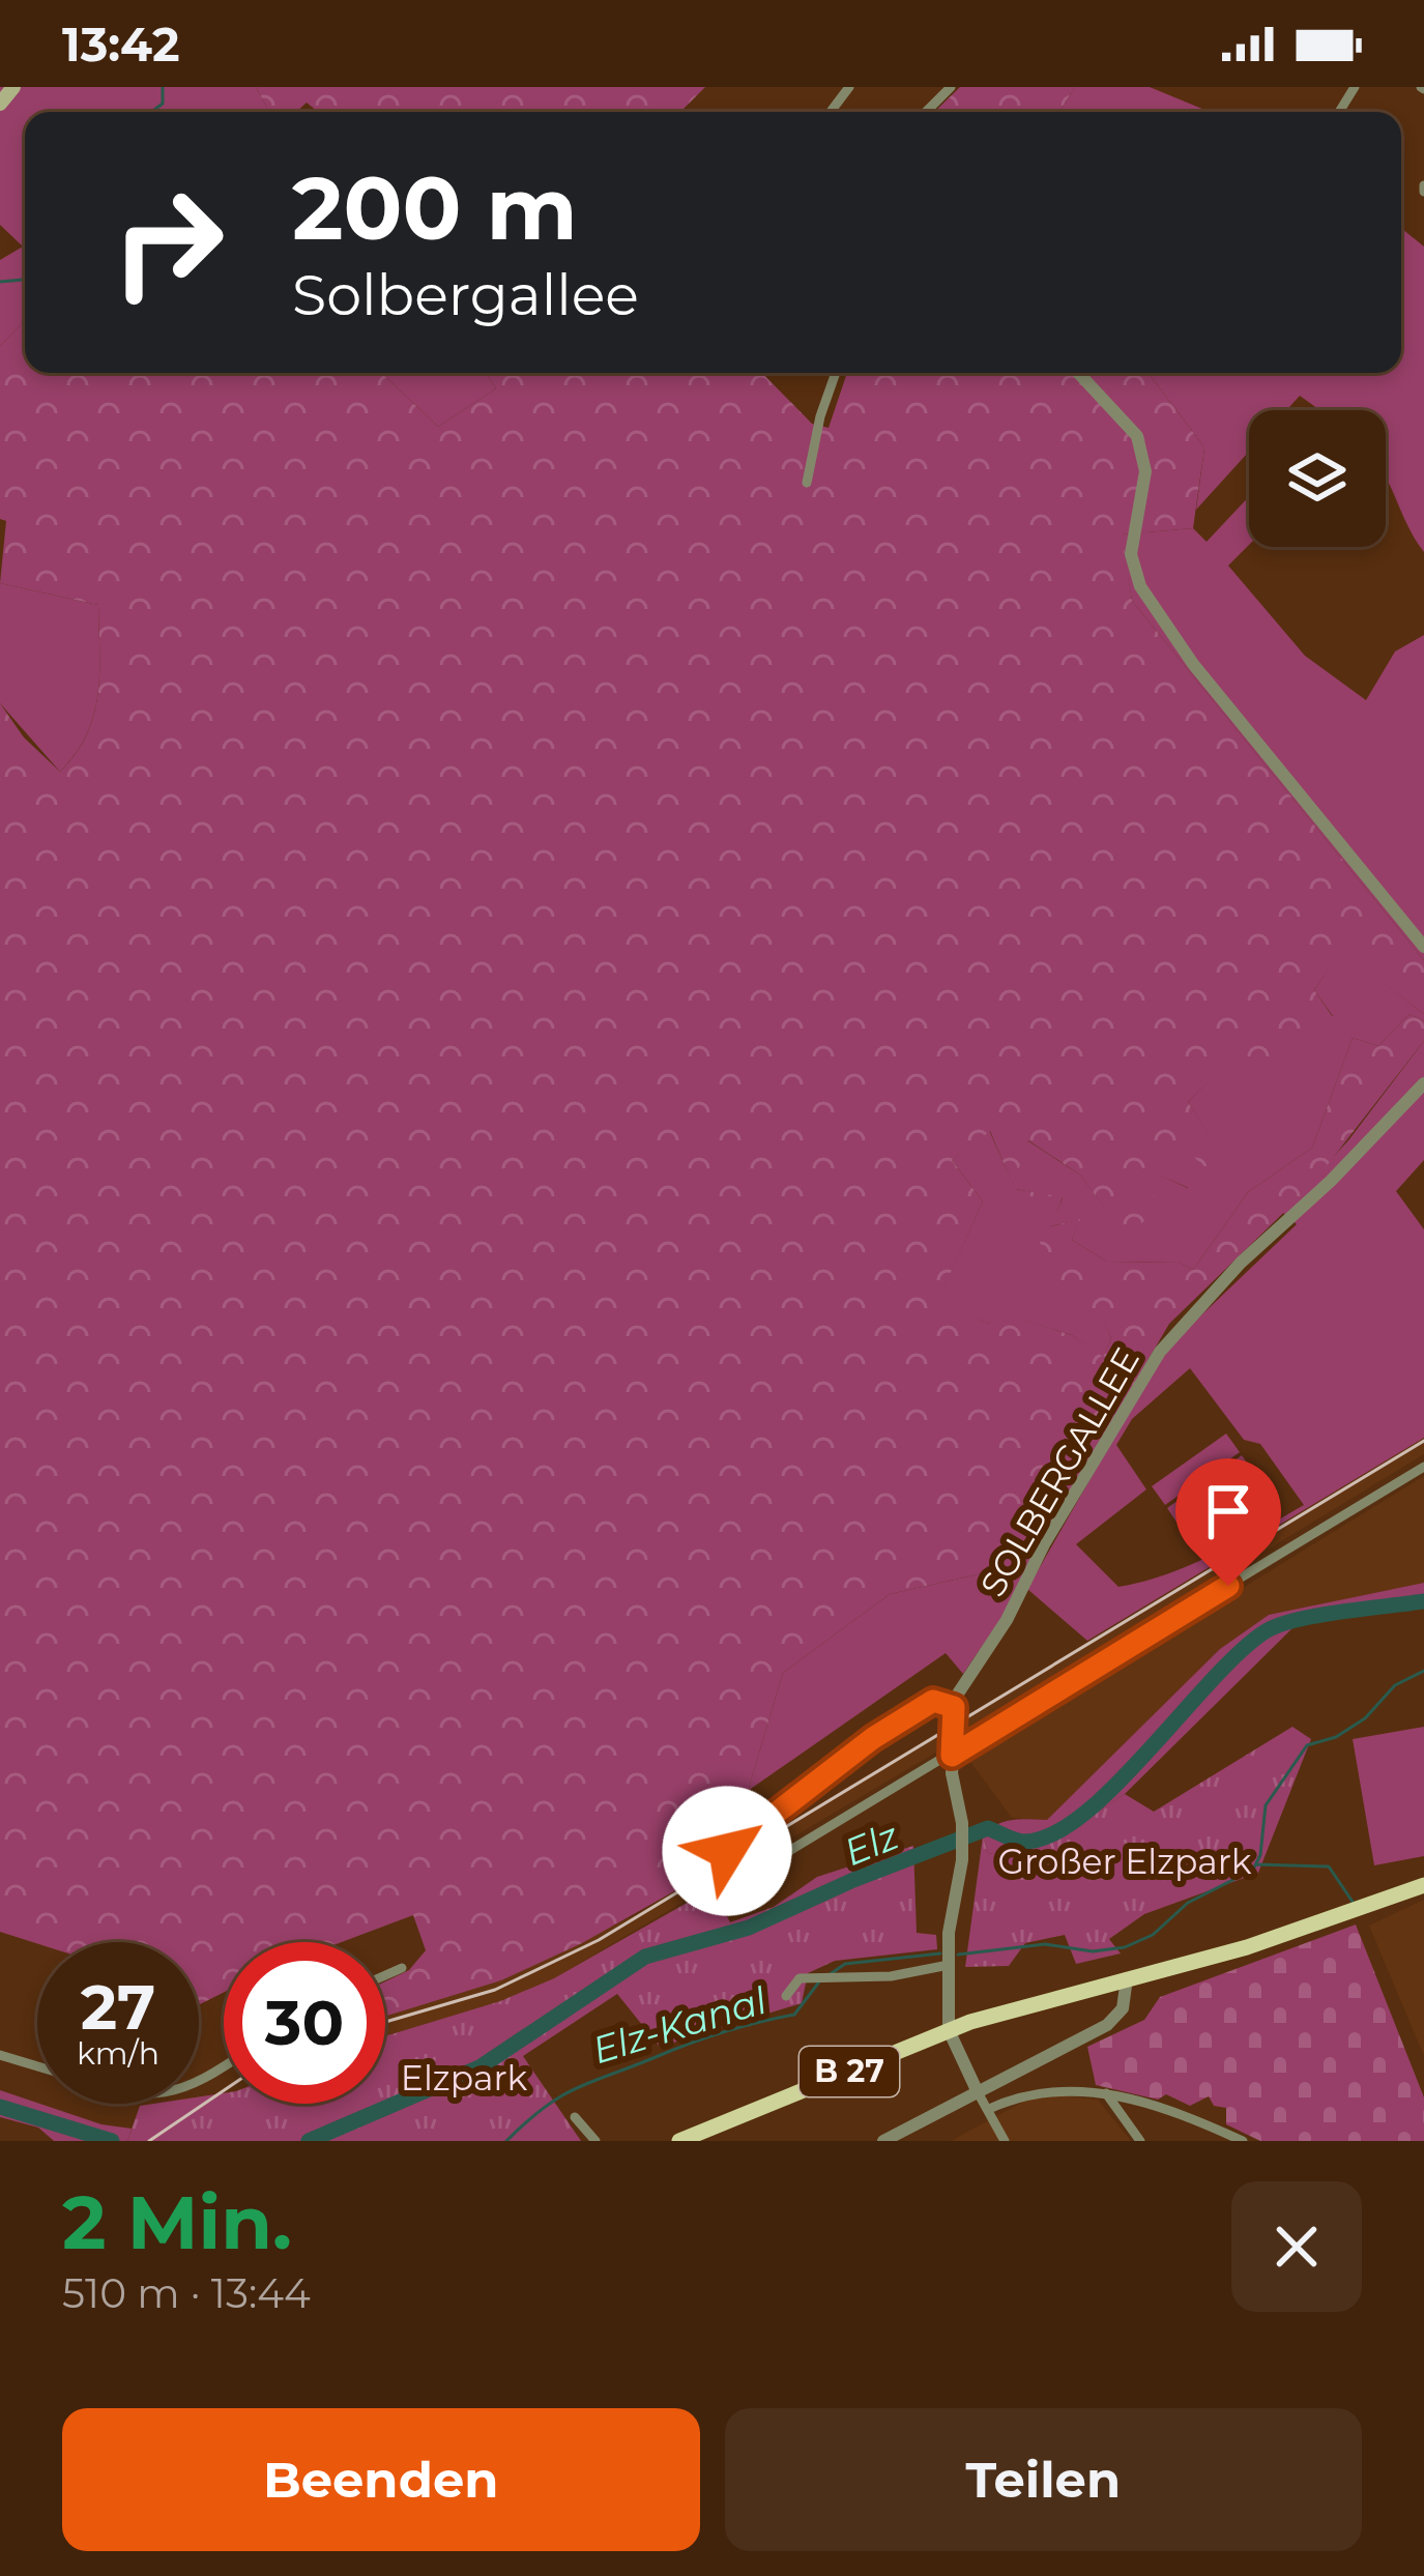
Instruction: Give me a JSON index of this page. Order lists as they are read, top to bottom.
{
  "streets": {
    "main road": ["B 27"],
    "street": ["SOLBERGALLEE"]
  },
  "crossings": [
    ["SOLBERGALLEE", "B 27"]
  ],
  "water": ["Elz", "Elz-Kanal"],
  "parks": ["Großer Elzpark", "Elzpark"],
  "page": {
    "status": "13:42",
    "turn": ["200 m", "Solbergallee"],
    "speed": "27 km/h",
    "limit": "30",
    "heading": ["2 Min.", "510 m · 13:44"],
    "buttons": ["Beenden", "Teilen"]
  }
}
